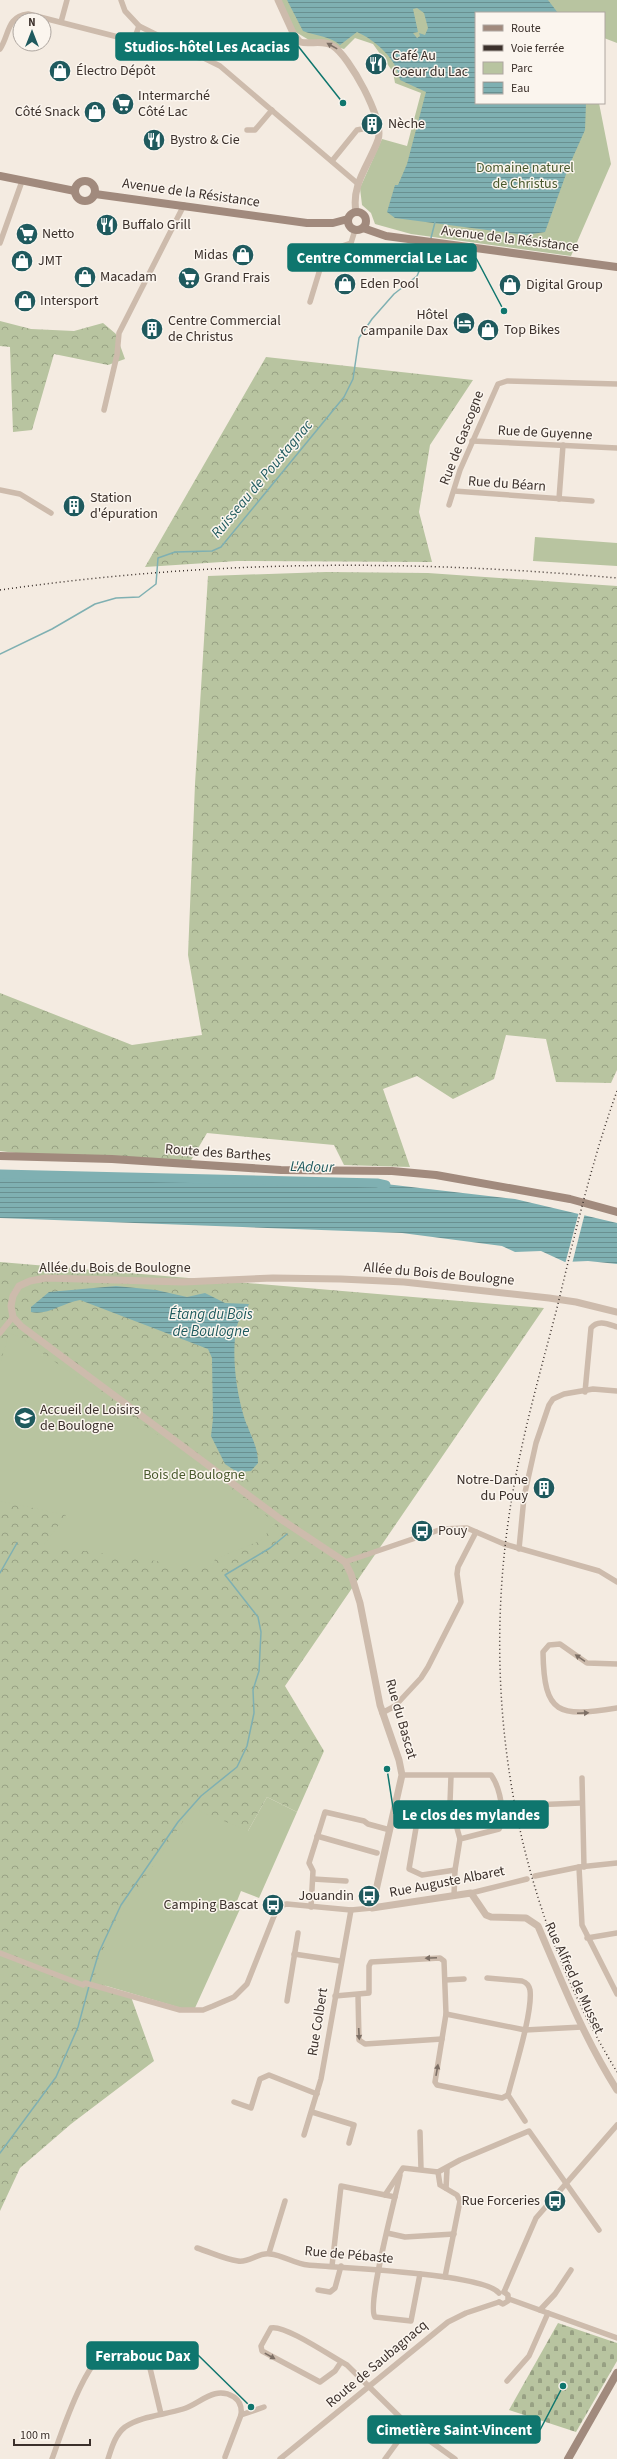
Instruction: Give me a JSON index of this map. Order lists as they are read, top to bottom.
{
  "streets": {
    "main road": ["Avenue de la Résistance", "Route des Barthes"],
    "street": [
      "Rue de Guyenne",
      "Rue de Gascogne",
      "Rue du Béarn",
      "Allée du Bois de Boulogne",
      "Rue du Bascat",
      "Rue Auguste Albaret",
      "Rue Alfred de Musset",
      "Rue Colbert",
      "Rue de Pébaste",
      "Route de Saubagnacq"
    ]
  },
  "crossings": [
    ["Rue de Guyenne", "Rue de Gascogne"],
    ["Rue de Guyenne", "Rue du Béarn"],
    ["Rue de Gascogne", "Rue du Béarn"],
    ["Rue du Bascat", "Rue Auguste Albaret"],
    ["Rue Auguste Albaret", "Rue Alfred de Musset"]
  ],
  "water": ["Ruisseau de Poustagnac", "L'Adour", "Étang du Bois de Boulogne"],
  "parks": ["Domaine naturel de Christus", "Bois de Boulogne"],
  "places": {
    "restaurant": ["Café Au Coeur du Lac", "Bystro & Cie", "Buffalo Grill"],
    "shop": [
      "Électro Dépôt",
      "Côté Snack",
      "Midas",
      "JMT",
      "Macadam",
      "Eden Pool",
      "Digital Group",
      "Intersport",
      "Top Bikes"
    ],
    "other": [
      "Studios-hôtel Les Acacias",
      "Centre Commercial Le Lac",
      "Le clos des mylandes",
      "Cimetière Saint-Vincent",
      "Ferrabouc Dax"
    ],
    "supermarket": ["Intermarché Côté Lac", "Netto", "Grand Frais"],
    "building": [
      "Nèche",
      "Centre Commercial de Christus",
      "Station d'épuration",
      "Notre-Dame du Pouy"
    ],
    "hotel": ["Hôtel Campanile Dax"],
    "school or university": ["Accueil de Loisirs de Boulogne"],
    "bus stop": [
      "Pouy",
      "Jouandin",
      "Camping Bascat",
      "Rue Forceries"
    ]
  },
  "legend": [
    "Route",
    "Voie ferrée",
    "Parc",
    "Eau"
  ],
  "scale_bar": "100 m",
  "north": "top"
}
